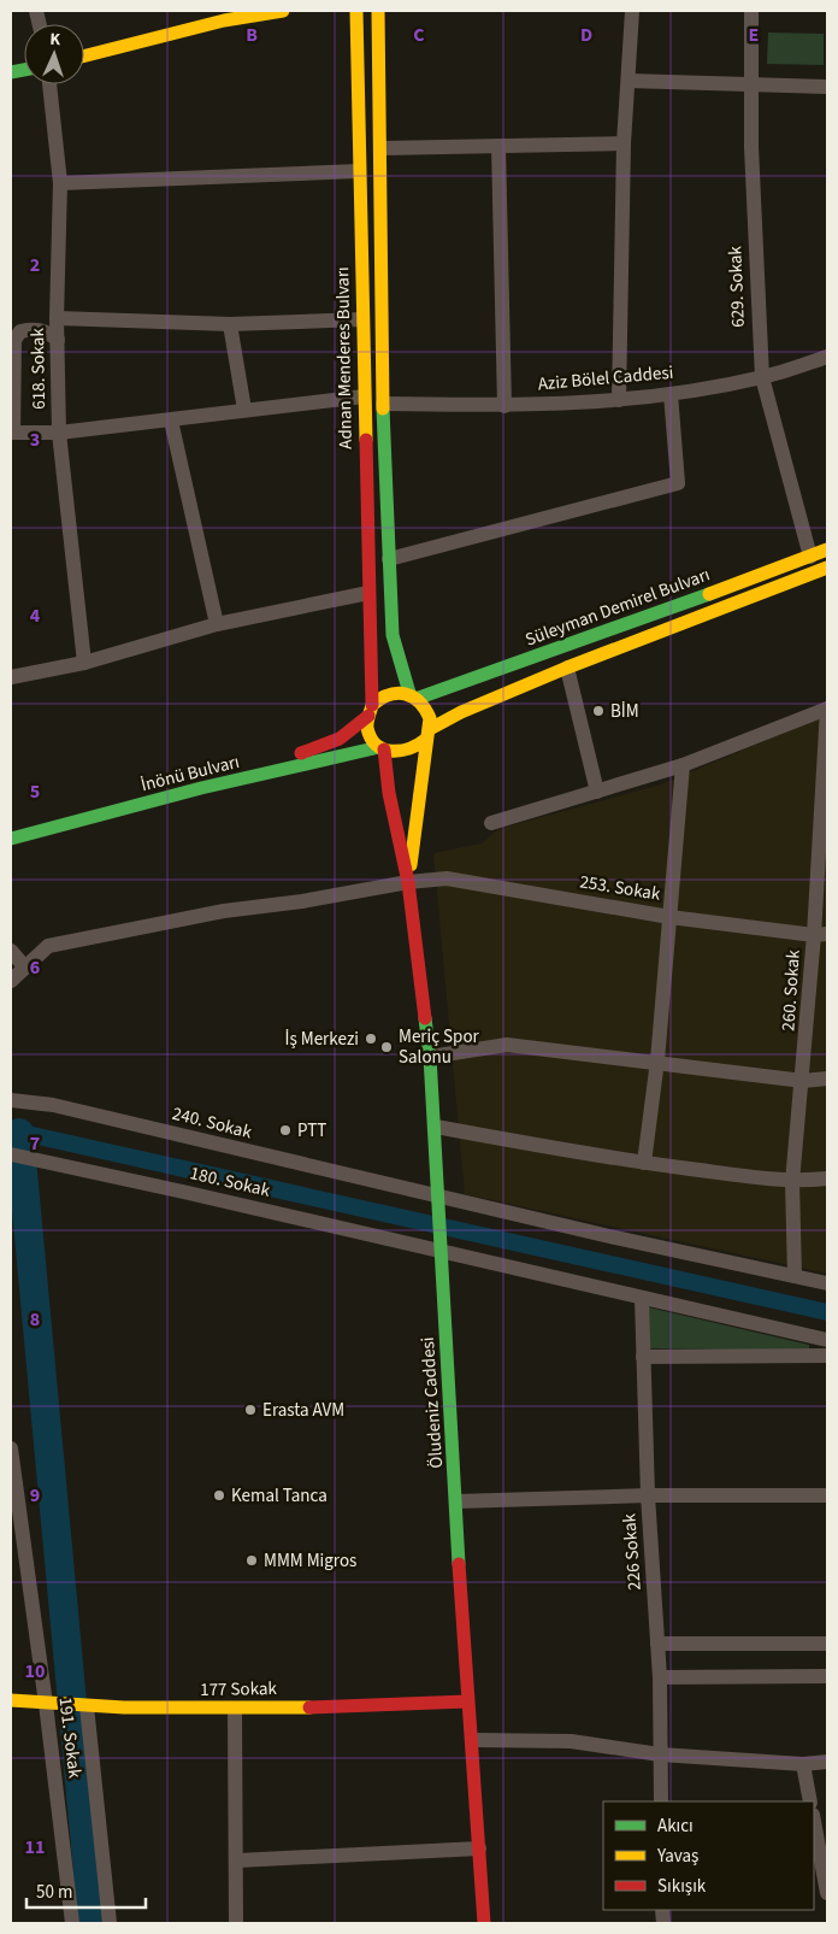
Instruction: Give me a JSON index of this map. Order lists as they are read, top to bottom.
{
  "streets": {
    "main road": [
      "Adnan Menderes Bulvarı",
      "Süleyman Demirel Bulvarı",
      "İnönü Bulvarı",
      "Öludeniz Caddesi",
      "177 Sokak"
    ],
    "street": [
      "629. Sokak",
      "618. Sokak",
      "Aziz Bölel Caddesi",
      "253. Sokak",
      "260. Sokak",
      "240. Sokak",
      "180. Sokak",
      "226 Sokak",
      "191. Sokak"
    ]
  },
  "crossings": [
    ["629. Sokak", "Aziz Bölel Caddesi"],
    ["629. Sokak", "Süleyman Demirel Bulvarı"],
    ["Adnan Menderes Bulvarı", "Süleyman Demirel Bulvarı"],
    ["Adnan Menderes Bulvarı", "İnönü Bulvarı"],
    ["Adnan Menderes Bulvarı", "253. Sokak"],
    ["Adnan Menderes Bulvarı", "Öludeniz Caddesi"],
    ["Süleyman Demirel Bulvarı", "İnönü Bulvarı"],
    ["253. Sokak", "260. Sokak"],
    ["253. Sokak", "Öludeniz Caddesi"],
    ["260. Sokak", "240. Sokak"],
    ["240. Sokak", "Öludeniz Caddesi"],
    ["180. Sokak", "Öludeniz Caddesi"],
    ["180. Sokak", "226 Sokak"],
    ["Öludeniz Caddesi", "177 Sokak"],
    ["177 Sokak", "191. Sokak"]
  ],
  "places": [
    "BİM",
    "İş Merkezi",
    "Meriç Spor Salonu",
    "PTT",
    "Erasta AVM",
    "Kemal Tanca",
    "MMM Migros"
  ],
  "legend": ["Akıcı", "Yavaş", "Sıkışık"],
  "scale_bar": "50 m",
  "north": "top",
  "grid": {
    "columns": [
      "B",
      "C",
      "D",
      "E"
    ],
    "rows": [
      "2",
      "3",
      "4",
      "5",
      "6",
      "7",
      "8",
      "9",
      "10",
      "11"
    ]
  }
}
